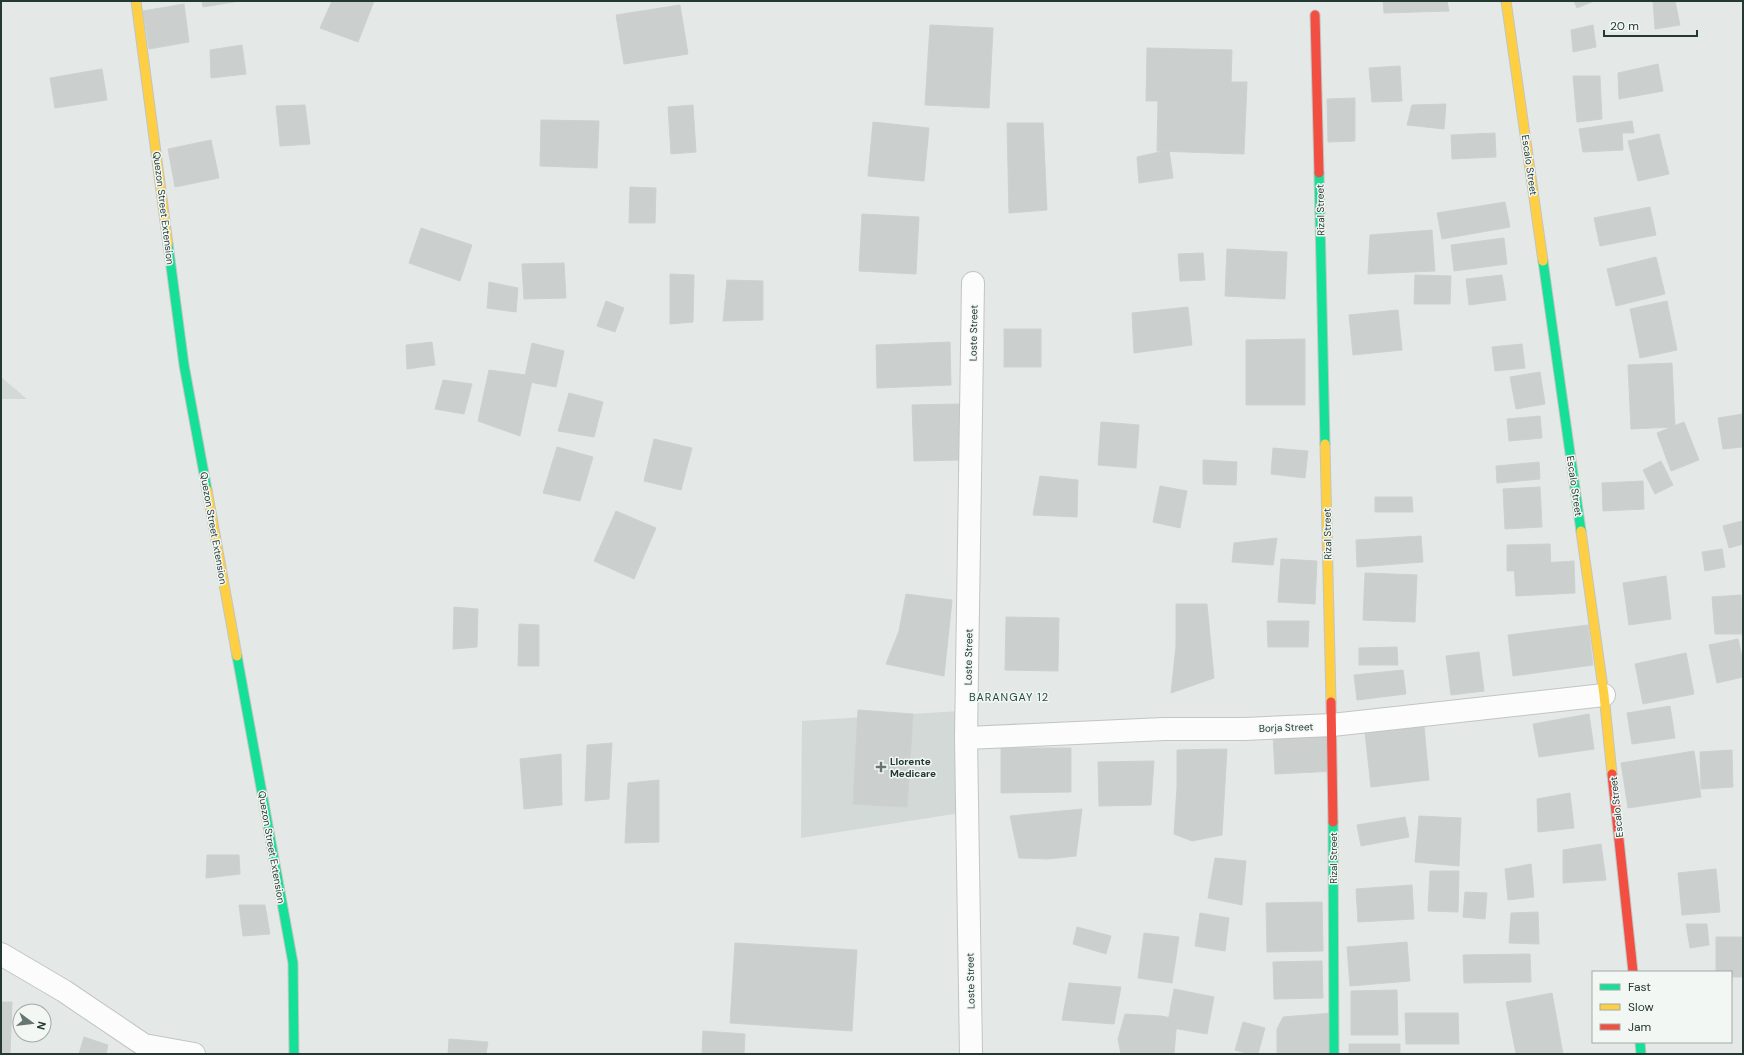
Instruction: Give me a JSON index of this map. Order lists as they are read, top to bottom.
{
  "streets": {
    "street": [
      "Escalo Street",
      "Quezon Street Extension",
      "Rizal Street",
      "Loste Street",
      "Borja Street"
    ]
  },
  "crossings": [
    ["Escalo Street", "Borja Street"],
    ["Rizal Street", "Borja Street"],
    ["Loste Street", "Borja Street"]
  ],
  "districts": ["BARANGAY 12"],
  "places": {
    "health": ["Llorente Medicare"]
  },
  "legend": ["Fast", "Slow", "Jam"],
  "scale_bar": "20 m",
  "north": "right"
}
